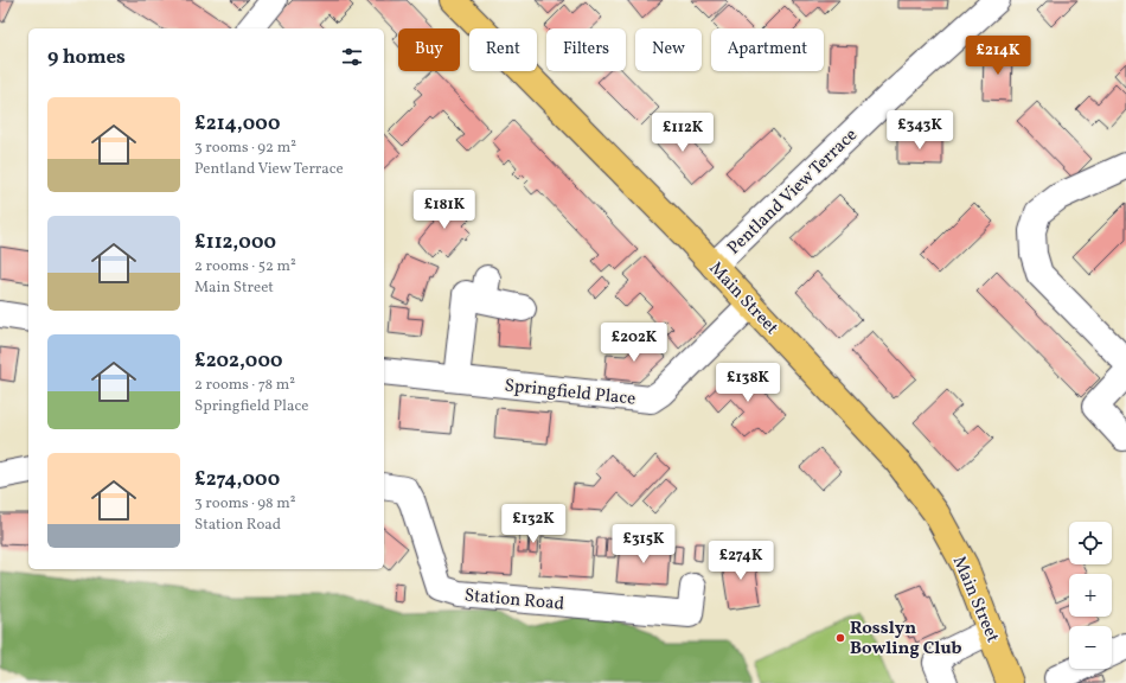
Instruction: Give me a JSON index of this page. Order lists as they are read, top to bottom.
{
  "streets": {
    "main road": ["Main Street"],
    "street": ["Pentland View Terrace", "Springfield Place", "Station Road"]
  },
  "crossings": [
    ["Pentland View Terrace", "Main Street"],
    ["Main Street", "Springfield Place"]
  ],
  "places": ["Rosslyn Bowling Club"],
  "page": {
    "chip": [
      "Buy",
      "Rent",
      "Filters",
      "New",
      "Apartment"
    ],
    "heading": "9 homes",
    "price": [
      "£214K",
      "£343K",
      "£112K",
      "£181K",
      "£202K",
      "£138K",
      "£132K",
      "£315K",
      "£274K"
    ],
    "list": [
      {
        "name": "£214,000",
        "note": "3 rooms · 92 m² · Pentland View Terrace"
      },
      {
        "name": "£112,000",
        "note": "2 rooms · 52 m² · Main Street"
      },
      {
        "name": "£202,000",
        "note": "2 rooms · 78 m² · Springfield Place"
      },
      {
        "name": "£274,000",
        "note": "3 rooms · 98 m² · Station Road"
      }
    ],
    "map_buttons": ["+", "−"]
  }
}
